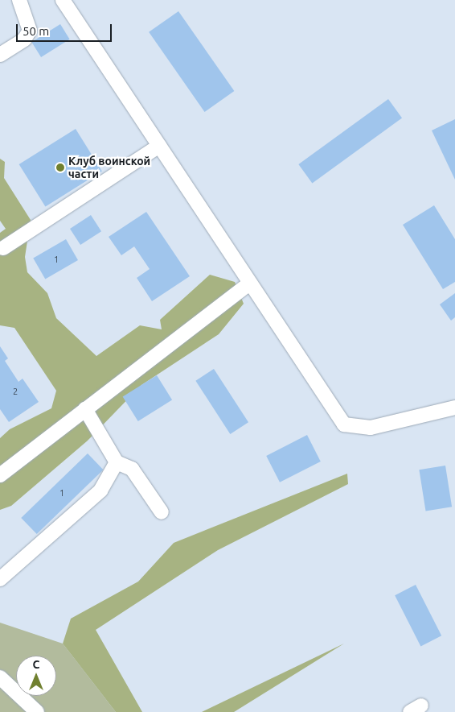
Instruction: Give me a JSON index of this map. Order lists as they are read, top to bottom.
{
  "places": ["Клуб воинской части"],
  "house_numbers": ["1", "2", "1"],
  "scale_bar": "50 m",
  "north": "top"
}
